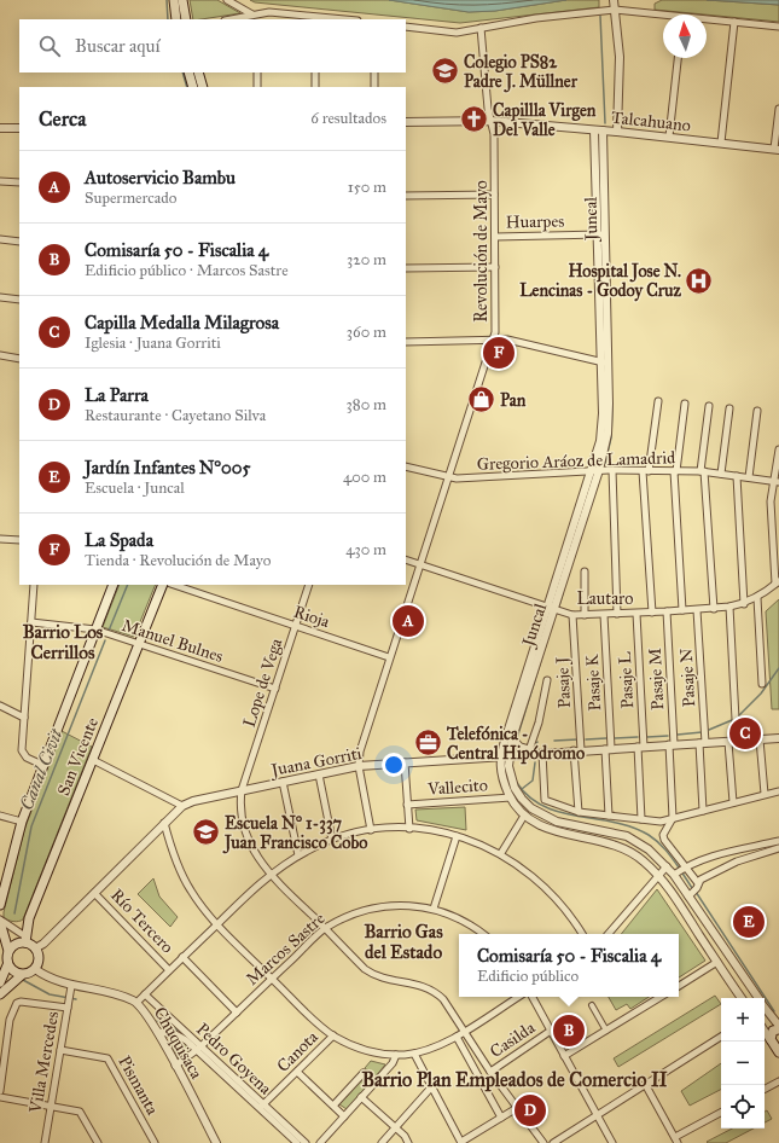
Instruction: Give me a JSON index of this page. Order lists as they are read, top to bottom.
{
  "streets": {
    "main road": ["San Vicente"],
    "street": [
      "Talcahuano",
      "Juncal",
      "Huarpes",
      "Revolución de Mayo",
      "Gregorio Aráoz de Lamadrid",
      "Lautaro",
      "Rioja",
      "Manuel Bulnes",
      "Pasaje N",
      "Pasaje M",
      "Pasaje L",
      "Lope de Vega",
      "Pasaje J",
      "Pasaje K",
      "Juana Gorriti",
      "Vallecito",
      "Río Tercero",
      "Marcos Sastre",
      "Casilda",
      "Chuquisaca",
      "Canota",
      "Pedro Goyena",
      "Villa Mercedes",
      "Pismanta"
    ]
  },
  "crossings": [
    ["Talcahuano", "Juncal"],
    ["Talcahuano", "Revolución de Mayo"],
    ["Juncal", "Huarpes"],
    ["Juncal", "Gregorio Aráoz de Lamadrid"],
    ["Juncal", "Lautaro"],
    ["Juncal", "Juana Gorriti"],
    ["Juncal", "Vallecito"],
    ["Huarpes", "Revolución de Mayo"],
    ["Revolución de Mayo", "Gregorio Aráoz de Lamadrid"],
    ["Revolución de Mayo", "Lautaro"],
    ["Revolución de Mayo", "Rioja"],
    ["Revolución de Mayo", "Juana Gorriti"],
    ["Lautaro", "Pasaje N"],
    ["Lautaro", "Pasaje M"],
    ["Lautaro", "Pasaje L"],
    ["Lautaro", "Pasaje J"],
    ["Lautaro", "Pasaje K"],
    ["Rioja", "Lope de Vega"],
    ["Manuel Bulnes", "Lope de Vega"],
    ["Manuel Bulnes", "San Vicente"],
    ["Pasaje N", "Juana Gorriti"],
    ["Pasaje M", "Juana Gorriti"],
    ["Pasaje L", "Juana Gorriti"],
    ["Lope de Vega", "Juana Gorriti"],
    ["Lope de Vega", "Marcos Sastre"],
    ["Lope de Vega", "Casilda"],
    ["Pasaje J", "Juana Gorriti"],
    ["Pasaje K", "Juana Gorriti"],
    ["San Vicente", "Juana Gorriti"],
    ["San Vicente", "Chuquisaca"],
    ["Juana Gorriti", "Río Tercero"],
    ["Juana Gorriti", "Chuquisaca"],
    ["Río Tercero", "Marcos Sastre"],
    ["Marcos Sastre", "Chuquisaca"],
    ["Marcos Sastre", "Pedro Goyena"],
    ["Chuquisaca", "Pedro Goyena"],
    ["Chuquisaca", "Villa Mercedes"],
    ["Canota", "Pedro Goyena"],
    ["Villa Mercedes", "Pismanta"]
  ],
  "districts": ["Barrio Los Cerrillos", "Barrio Gas del Estado", "Barrio Plan Empleados de Comercio II"],
  "water": ["Canal Civit"],
  "places": {
    "school or university": ["Colegio PS82 Padre J. Müllner", "Escuela N° 1-337 Juan Francisco Cobo"],
    "church": ["Capillla Virgen Del Valle"],
    "hospital": ["Hospital Jose N. Lencinas - Godoy Cruz"],
    "shop": ["Pan"],
    "office": ["Telefónica - Central Hipódromo"]
  },
  "north": "top",
  "page": {
    "search": "Buscar aquí",
    "heading": ["Cerca", "6 resultados"],
    "list": [
      {
        "mark": "A",
        "name": "Autoservicio Bambu",
        "note": "Supermercado",
        "value": "150 m"
      },
      {
        "mark": "B",
        "name": "Comisaría 50 - Fiscalia 4",
        "note": "Edificio público · Marcos Sastre",
        "value": "320 m"
      },
      {
        "mark": "C",
        "name": "Capilla Medalla Milagrosa",
        "note": "Iglesia · Juana Gorriti",
        "value": "360 m"
      },
      {
        "mark": "D",
        "name": "La Parra",
        "note": "Restaurante · Cayetano Silva",
        "value": "380 m"
      },
      {
        "mark": "E",
        "name": "Jardín Infantes N°005",
        "note": "Escuela · Juncal",
        "value": "400 m"
      },
      {
        "mark": "F",
        "name": "La Spada",
        "note": "Tienda · Revolución de Mayo",
        "value": "430 m"
      }
    ],
    "pins": [
      "F",
      "A",
      "C",
      "E",
      "B",
      "D"
    ],
    "popup": ["Comisaría 50 - Fiscalia 4", "Edificio público"],
    "map_buttons": ["+", "−"]
  }
}
